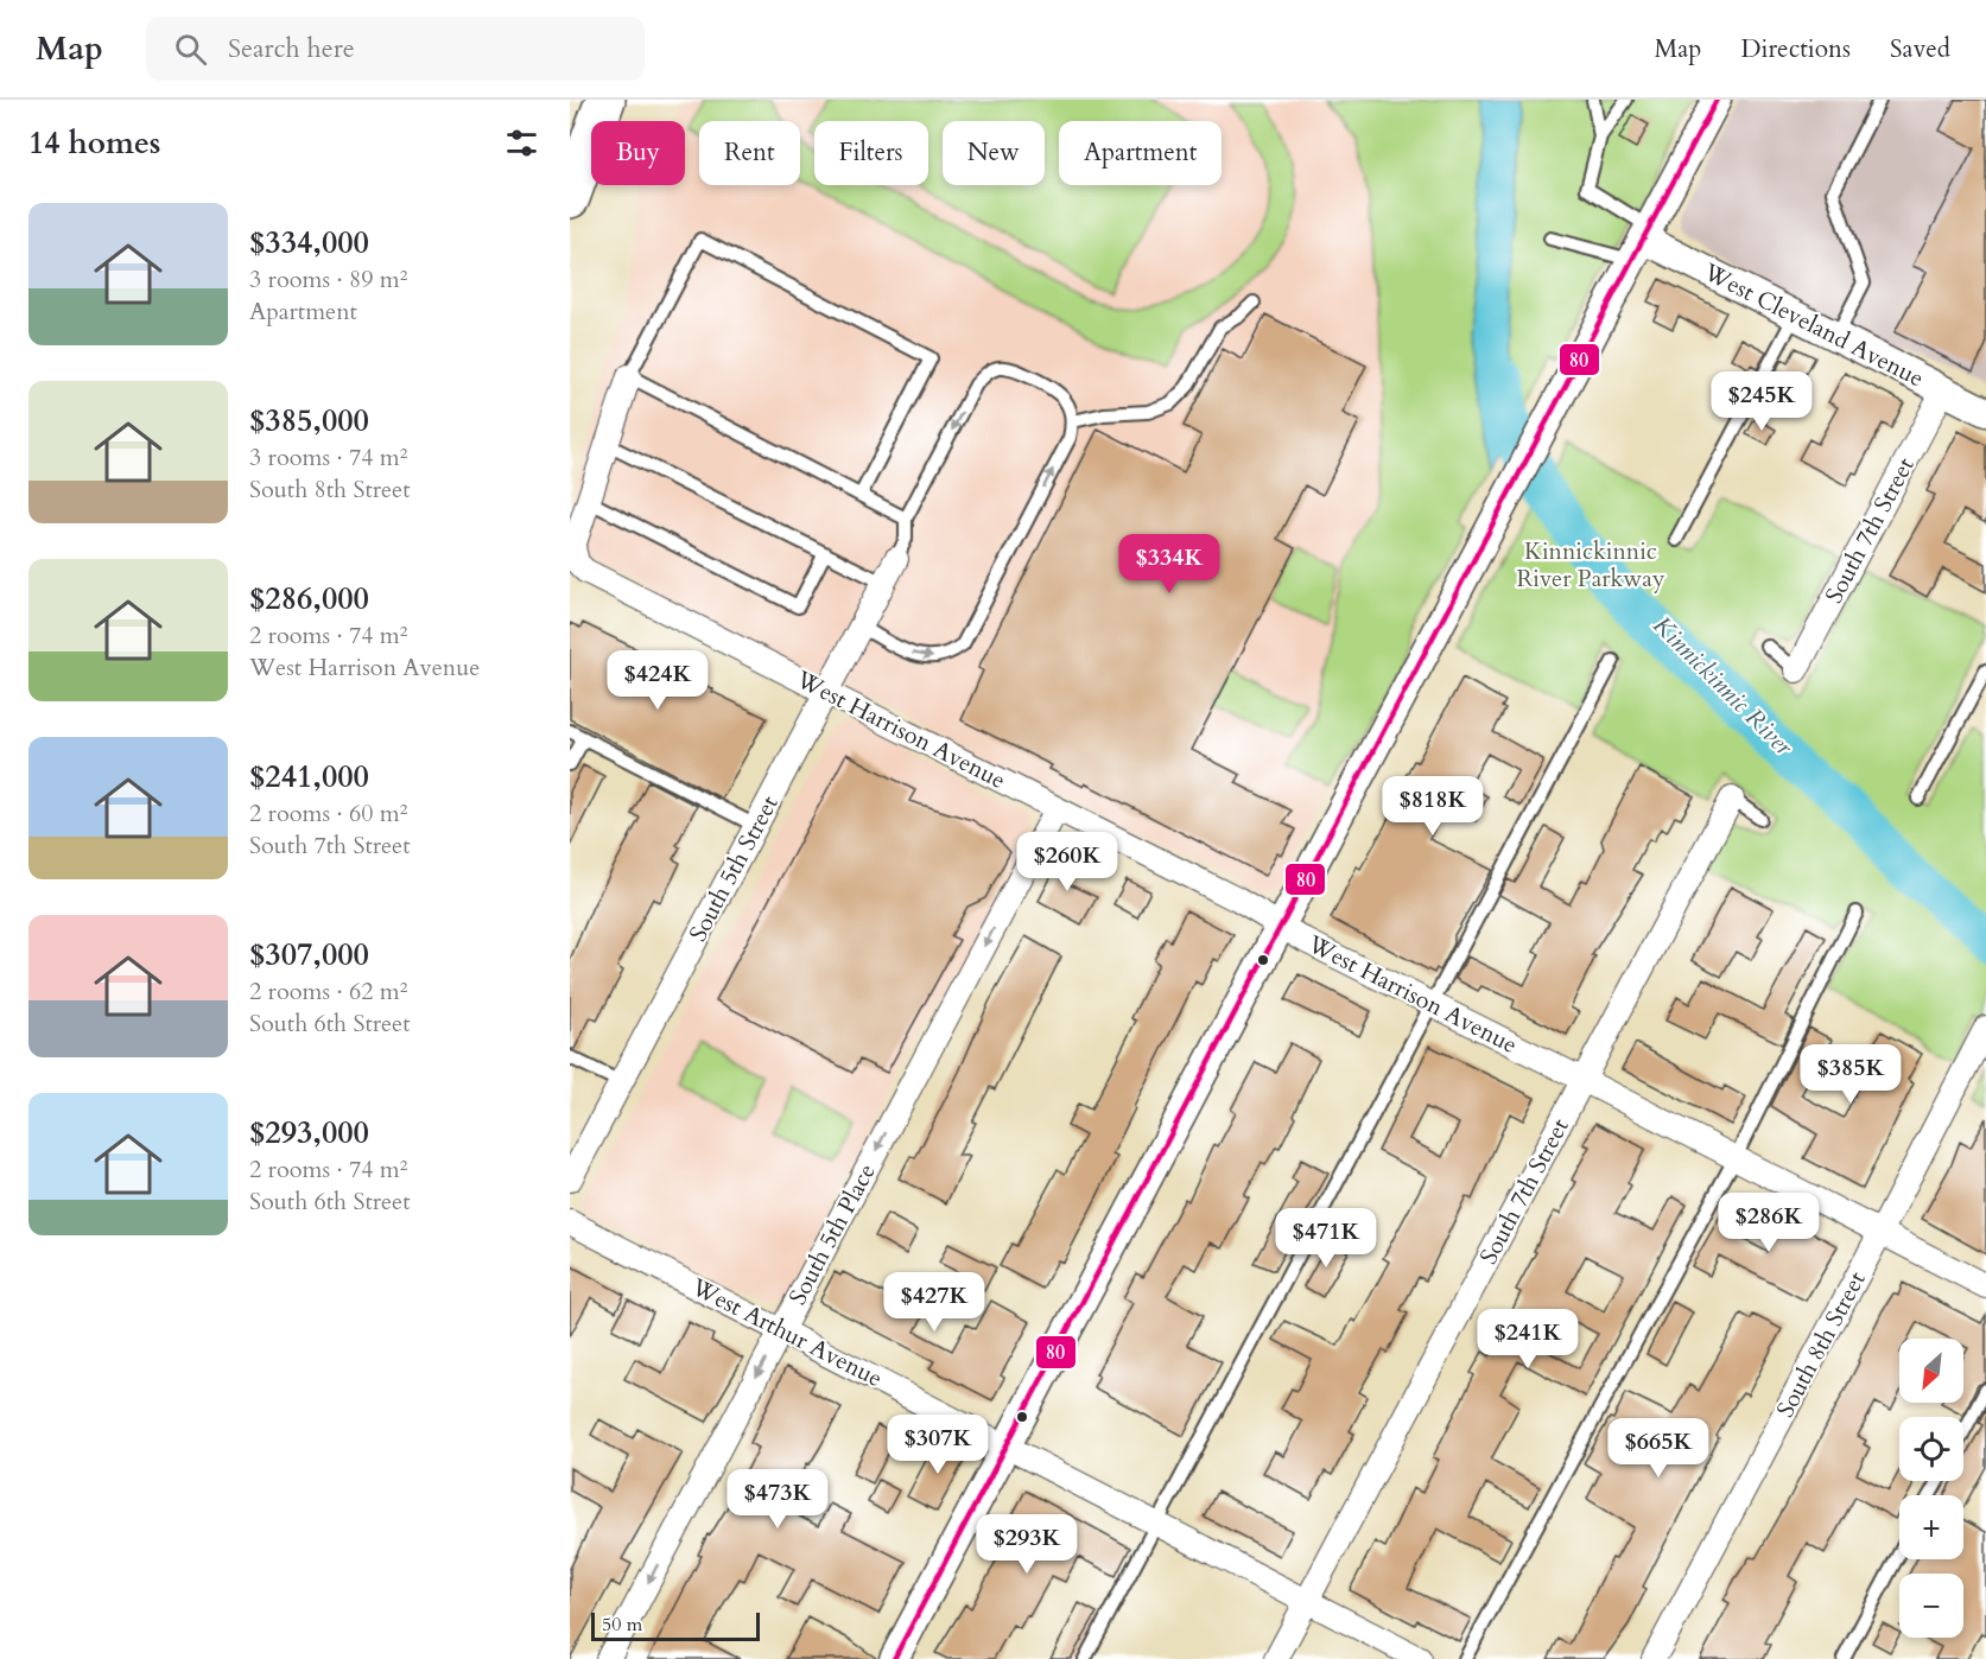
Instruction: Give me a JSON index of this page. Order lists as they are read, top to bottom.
{
  "streets": {
    "street": [
      "West Cleveland Avenue",
      "South 7th Street",
      "West Harrison Avenue",
      "South 5th Street",
      "South 5th Place",
      "West Arthur Avenue",
      "South 8th Street"
    ]
  },
  "crossings": [
    ["West Cleveland Avenue", "South 7th Street"],
    ["South 7th Street", "West Harrison Avenue"],
    ["South 7th Street", "West Arthur Avenue"],
    ["West Harrison Avenue", "South 5th Street"],
    ["West Harrison Avenue", "South 5th Place"],
    ["West Harrison Avenue", "South 8th Street"],
    ["South 5th Place", "West Arthur Avenue"]
  ],
  "one_way": ["South 5th Place"],
  "water": ["Kinnickinnic River"],
  "parks": ["Kinnickinnic River Parkway"],
  "lines": ["transit line 80"],
  "scale_bar": "50 m",
  "north": "bottom left",
  "page": {
    "header": "Map",
    "search": "Search here",
    "nav": ["Map", "Directions", "Saved"],
    "heading": "14 homes",
    "chip": [
      "Buy",
      "Rent",
      "Filters",
      "New",
      "Apartment"
    ],
    "list": [
      {
        "name": "$334,000",
        "note": "3 rooms · 89 m² · Apartment"
      },
      {
        "name": "$385,000",
        "note": "3 rooms · 74 m² · South 8th Street"
      },
      {
        "name": "$286,000",
        "note": "2 rooms · 74 m² · West Harrison Avenue"
      },
      {
        "name": "$241,000",
        "note": "2 rooms · 60 m² · South 7th Street"
      },
      {
        "name": "$307,000",
        "note": "2 rooms · 62 m² · South 6th Street"
      },
      {
        "name": "$293,000",
        "note": "2 rooms · 74 m² · South 6th Street"
      }
    ],
    "price": [
      "$245K",
      "$334K",
      "$424K",
      "$818K",
      "$260K",
      "$385K",
      "$286K",
      "$471K",
      "$427K",
      "$241K",
      "$307K",
      "$665K",
      "$473K",
      "$293K"
    ],
    "map_buttons": ["+", "−"],
    "scale": "50 m"
  }
}
